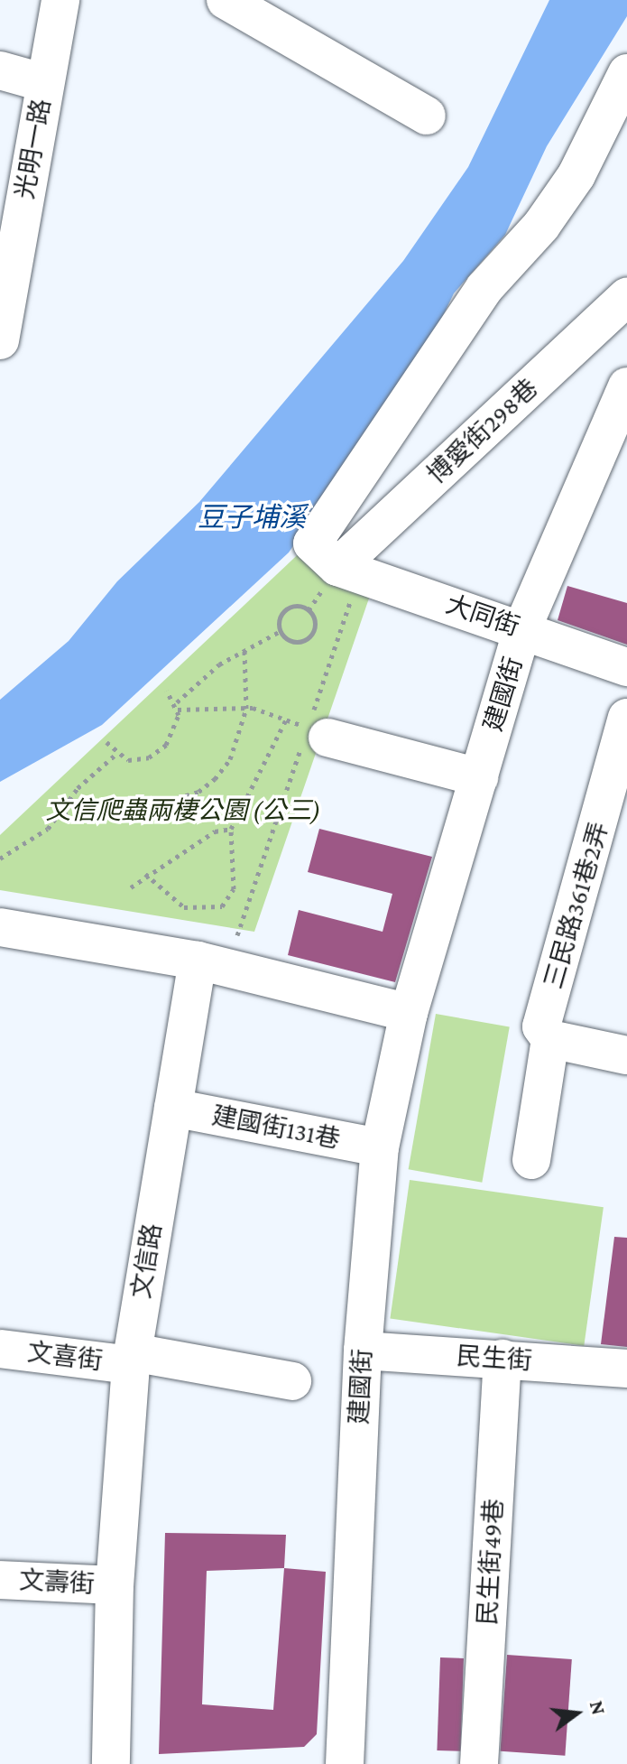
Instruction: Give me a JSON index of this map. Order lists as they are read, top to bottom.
{
  "streets": {
    "street": [
      "光明一路",
      "博愛街298巷",
      "大同街",
      "建國街",
      "三民路361巷2弄",
      "建國街131巷",
      "文信路",
      "文喜街",
      "民生街",
      "民生街49巷",
      "文壽街"
    ]
  },
  "crossings": [
    ["博愛街298巷", "大同街"],
    ["大同街", "建國街"],
    ["建國街", "建國街131巷"],
    ["建國街", "民生街"],
    ["建國街131巷", "文信路"],
    ["文信路", "文喜街"],
    ["文信路", "文壽街"],
    ["民生街", "民生街49巷"]
  ],
  "water": ["豆子埔溪"],
  "parks": ["文信爬蟲兩棲公園 (公三)"],
  "north": "right"
}
